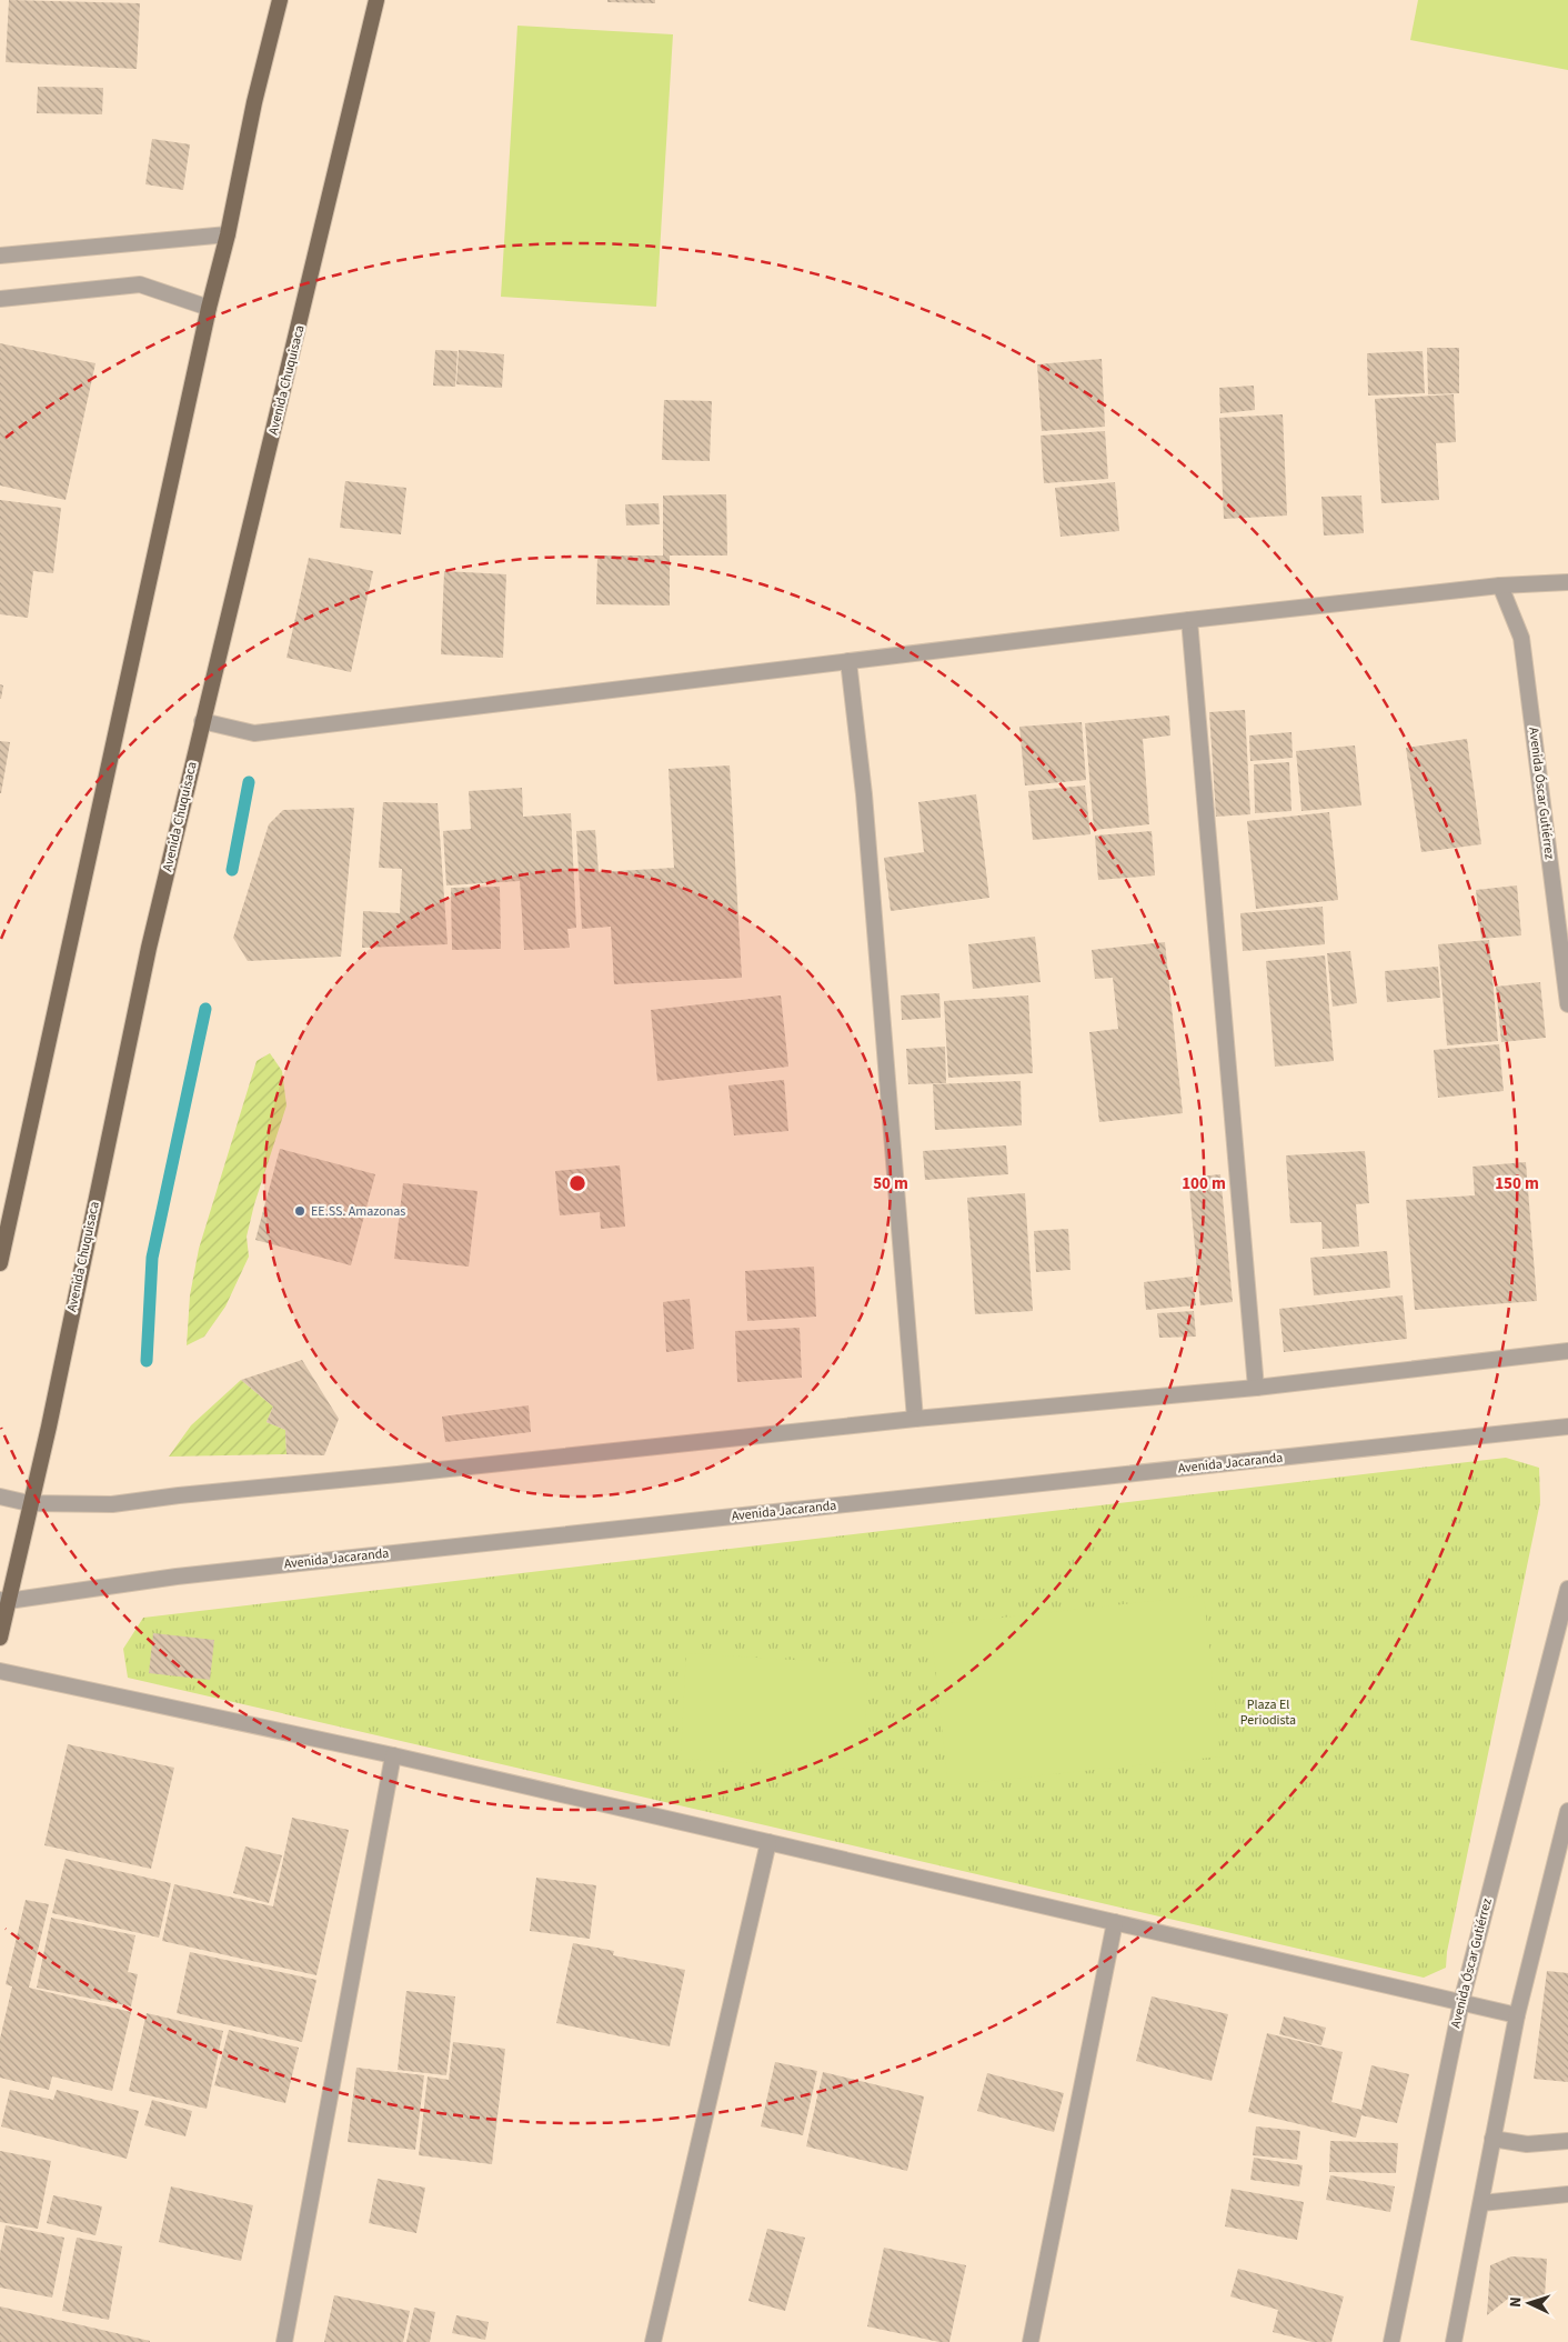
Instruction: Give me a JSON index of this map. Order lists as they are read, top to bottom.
{
  "streets": {
    "main road": ["Avenida Chuquisaca"],
    "street": ["Avenida Óscar Gutiérrez", "Avenida Jacaranda"]
  },
  "crossings": [
    ["Avenida Chuquisaca", "Avenida Jacaranda"]
  ],
  "parks": ["Plaza El Periodista"],
  "places": ["EE.SS. Amazonas"],
  "north": "left",
  "rings": ["50 m", "100 m", "150 m"]
}
